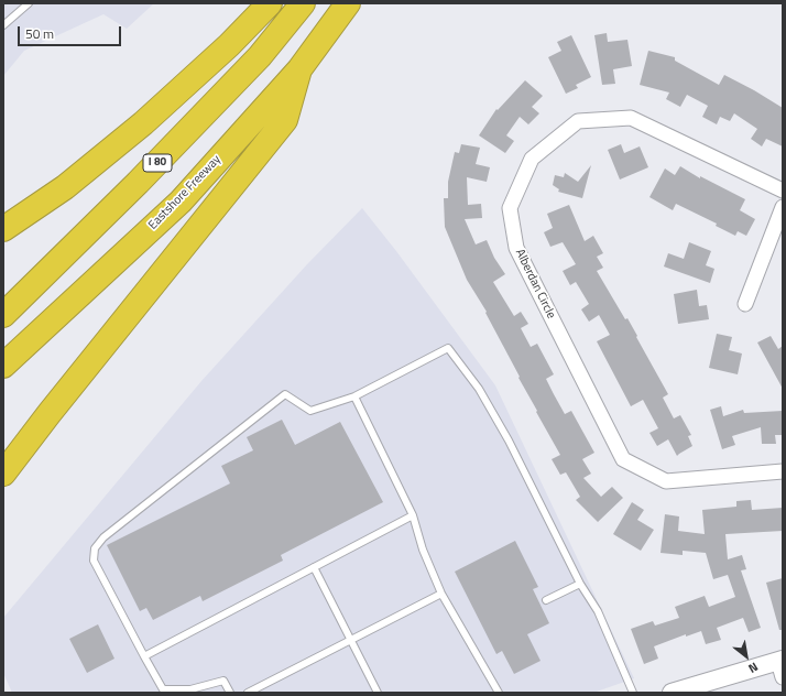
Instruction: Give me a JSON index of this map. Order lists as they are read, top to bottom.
{
  "streets": {
    "highway": ["I 80", "Eastshore Freeway"],
    "street": ["Alberdan Circle"]
  },
  "scale_bar": "50 m",
  "north": "bottom right"
}
